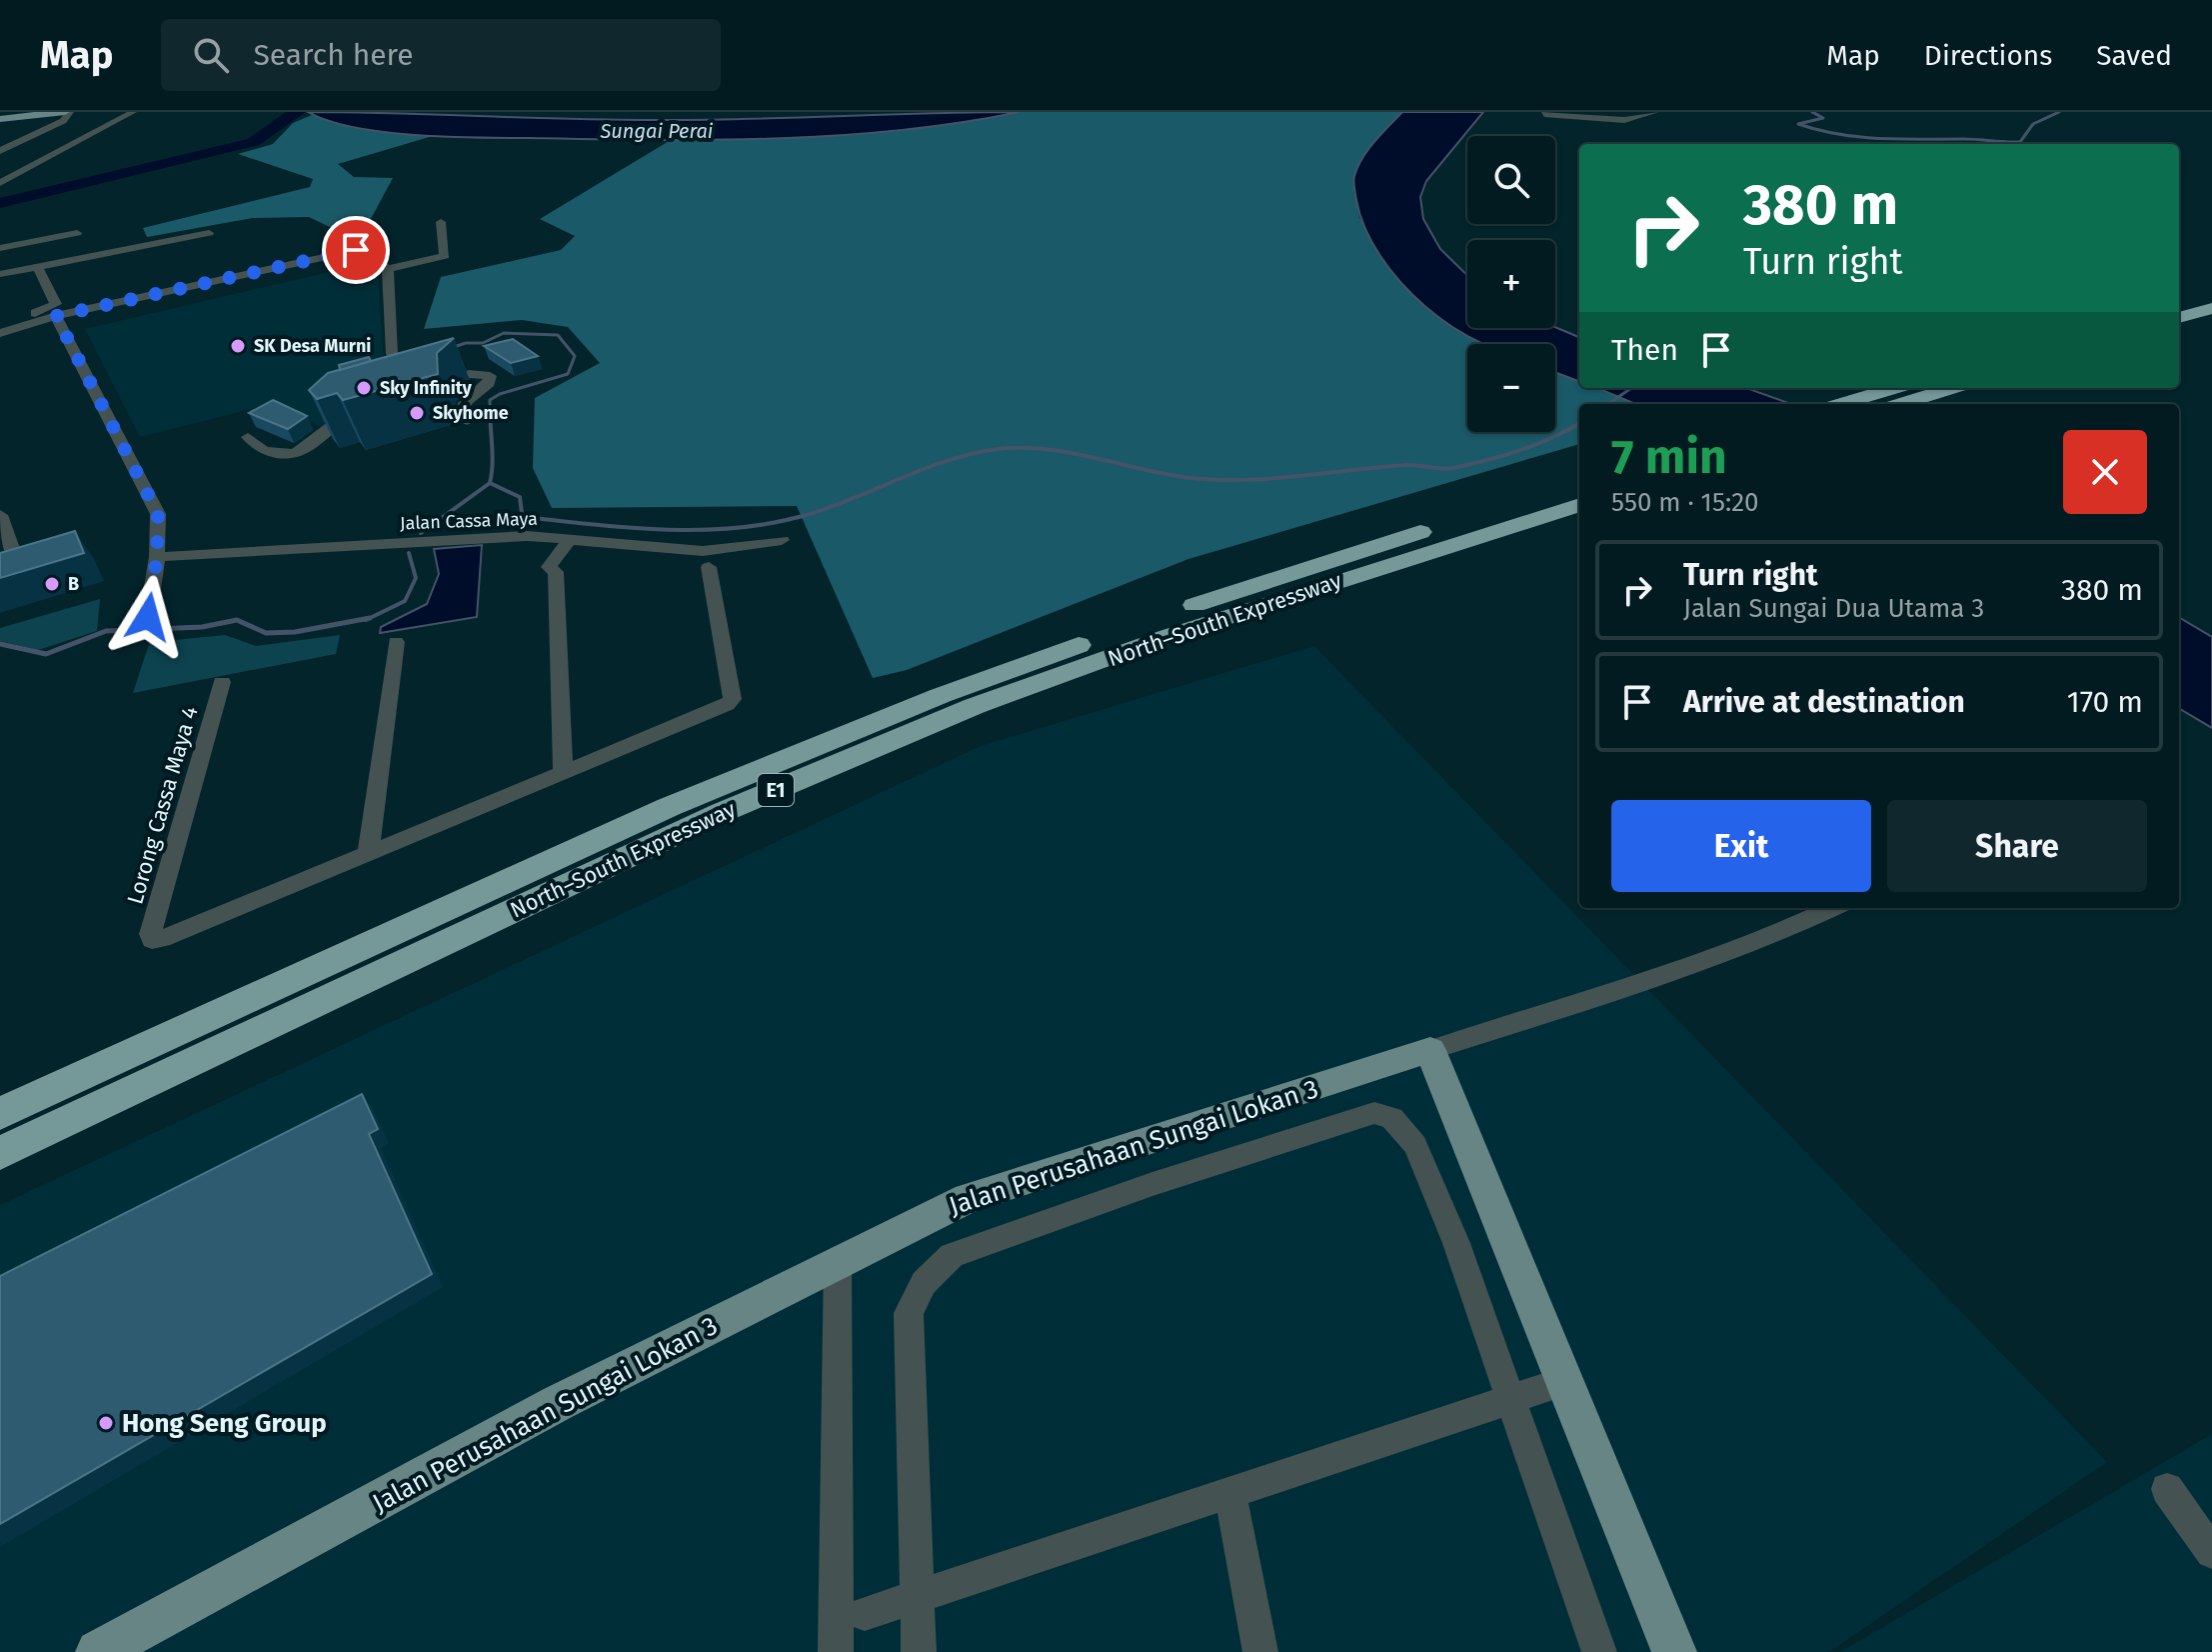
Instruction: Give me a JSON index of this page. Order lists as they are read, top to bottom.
{
  "streets": {
    "highway": ["North–South Expressway", "E1"],
    "main road": ["Jalan Perusahaan Sungai Lokan 3"],
    "street": ["Jalan Cassa Maya", "Lorong Cassa Maya 4"]
  },
  "water": ["Sungai Perai"],
  "places": [
    "SK Desa Murni",
    "Sky Infinity",
    "Skyhome",
    "B",
    "Hong Seng Group"
  ],
  "page": {
    "header": "Map",
    "search": "Search here",
    "nav": ["Map", "Directions", "Saved"],
    "map_buttons": ["+", "−"],
    "turn": ["380 m", "Turn right"],
    "then": "Then",
    "heading": ["7 min", "550 m · 15:20"],
    "list": [
      {
        "name": "Turn right",
        "note": "Jalan Sungai Dua Utama 3",
        "value": "380 m"
      },
      {
        "name": "Arrive at destination",
        "value": "170 m"
      }
    ],
    "buttons": ["Exit", "Share"]
  }
}
